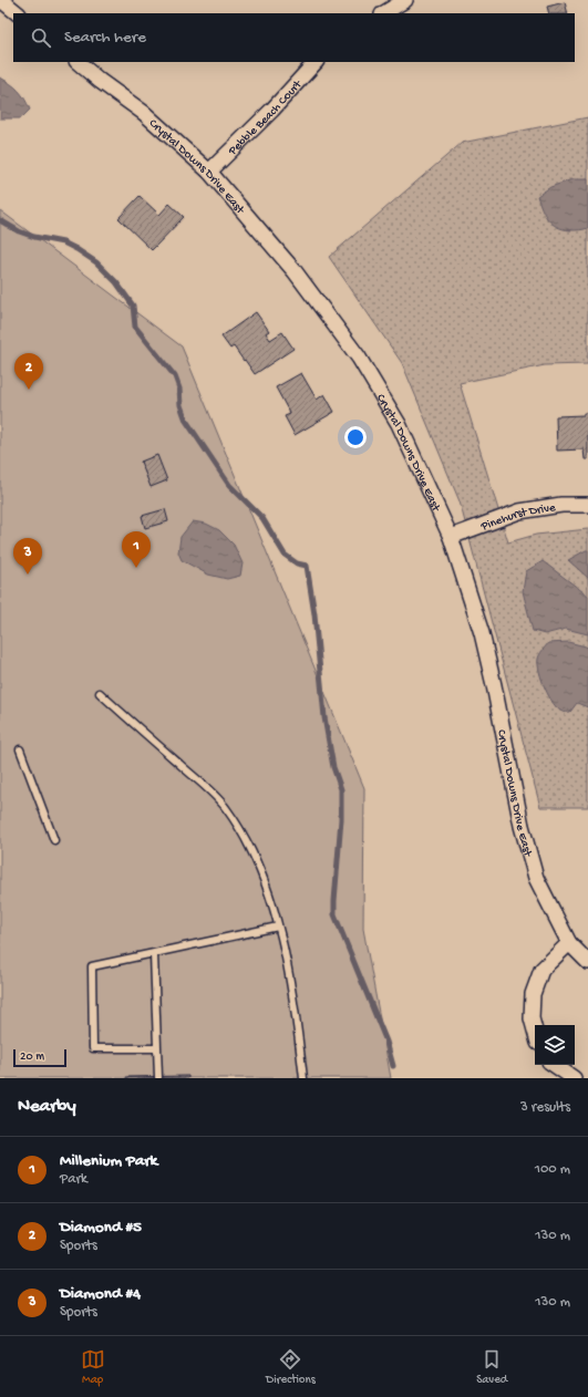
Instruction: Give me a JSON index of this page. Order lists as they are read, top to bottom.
{
  "streets": {
    "street": ["Pebble Beach Court", "Crystal Downs Drive East", "Pinehurst Drive"]
  },
  "crossings": [
    ["Pebble Beach Court", "Crystal Downs Drive East"],
    ["Crystal Downs Drive East", "Pinehurst Drive"]
  ],
  "scale_bar": "20 m",
  "page": {
    "search": "Search here",
    "pins": ["2", "1", "3"],
    "scale": "20 m",
    "heading": ["Nearby", "3 results"],
    "list": [
      {
        "mark": "1",
        "name": "Millenium Park",
        "note": "Park",
        "value": "100 m"
      },
      {
        "mark": "2",
        "name": "Diamond #5",
        "note": "Sports",
        "value": "130 m"
      },
      {
        "mark": "3",
        "name": "Diamond #4",
        "note": "Sports",
        "value": "130 m"
      }
    ],
    "nav": ["Map", "Directions", "Saved"]
  }
}
